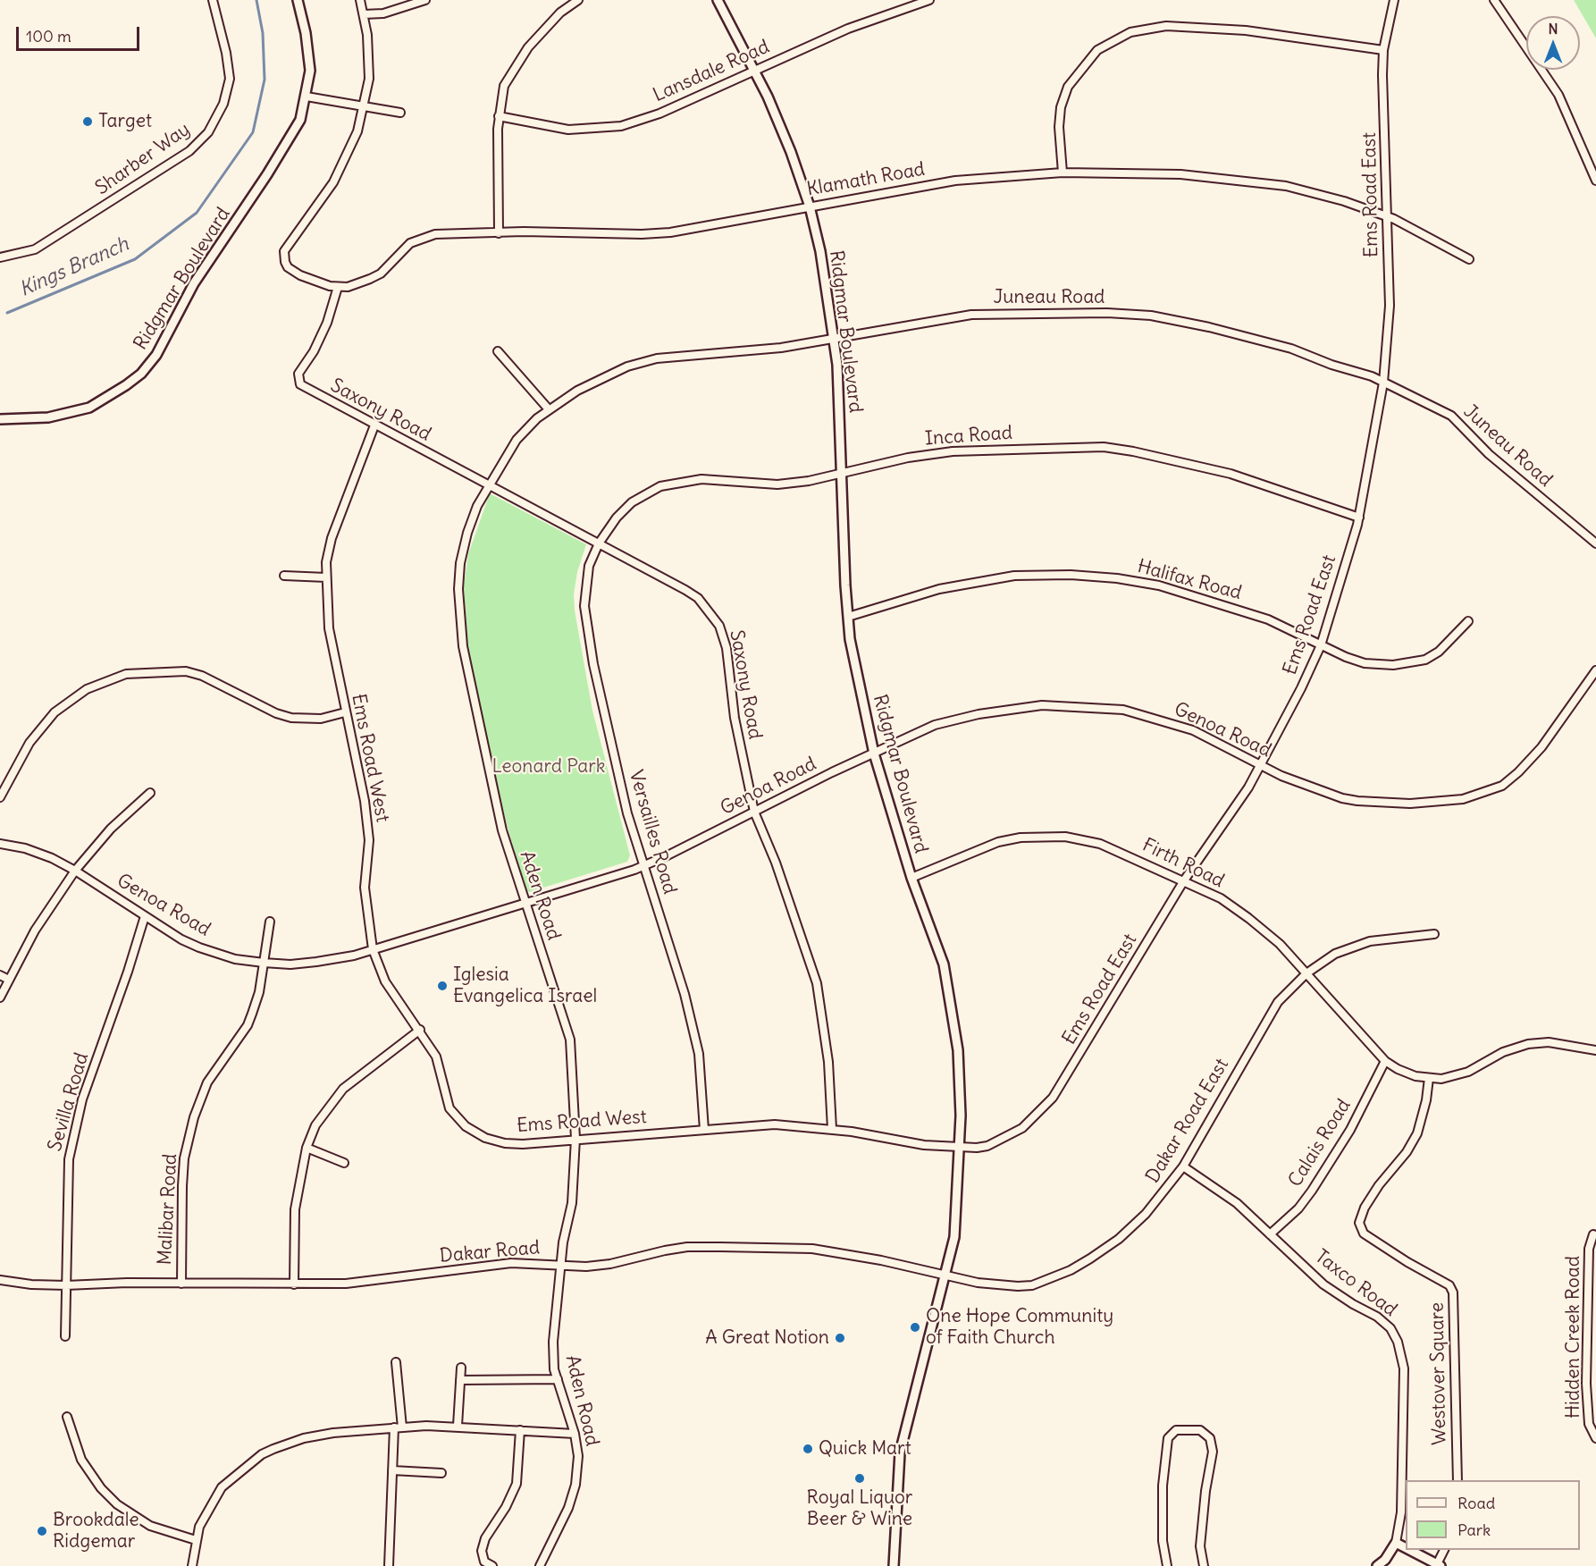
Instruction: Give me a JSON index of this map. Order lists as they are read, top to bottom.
{
  "streets": {
    "street": [
      "Lansdale Road",
      "Sharber Way",
      "Klamath Road",
      "Ems Road East",
      "Ridgmar Boulevard",
      "Juneau Road",
      "Saxony Road",
      "Inca Road",
      "Halifax Road",
      "Genoa Road",
      "Ems Road West",
      "Versailles Road",
      "Firth Road",
      "Aden Road",
      "Sevilla Road",
      "Dakar Road East",
      "Calais Road",
      "Malibar Road",
      "Dakar Road",
      "Taxco Road",
      "Hidden Creek Road",
      "Westover Square"
    ]
  },
  "crossings": [
    ["Lansdale Road", "Ridgmar Boulevard"],
    ["Klamath Road", "Ems Road East"],
    ["Klamath Road", "Ridgmar Boulevard"],
    ["Klamath Road", "Saxony Road"],
    ["Ems Road East", "Ridgmar Boulevard"],
    ["Ems Road East", "Juneau Road"],
    ["Ems Road East", "Inca Road"],
    ["Ems Road East", "Halifax Road"],
    ["Ems Road East", "Genoa Road"],
    ["Ems Road East", "Ems Road West"],
    ["Ems Road East", "Firth Road"],
    ["Ridgmar Boulevard", "Juneau Road"],
    ["Ridgmar Boulevard", "Inca Road"],
    ["Ridgmar Boulevard", "Halifax Road"],
    ["Ridgmar Boulevard", "Genoa Road"],
    ["Ridgmar Boulevard", "Ems Road West"],
    ["Ridgmar Boulevard", "Firth Road"],
    ["Ridgmar Boulevard", "Dakar Road East"],
    ["Ridgmar Boulevard", "Dakar Road"],
    ["Juneau Road", "Saxony Road"],
    ["Juneau Road", "Aden Road"],
    ["Saxony Road", "Inca Road"],
    ["Saxony Road", "Genoa Road"],
    ["Saxony Road", "Ems Road West"],
    ["Saxony Road", "Versailles Road"],
    ["Saxony Road", "Aden Road"],
    ["Inca Road", "Versailles Road"],
    ["Genoa Road", "Ems Road West"],
    ["Genoa Road", "Versailles Road"],
    ["Genoa Road", "Aden Road"],
    ["Genoa Road", "Sevilla Road"],
    ["Genoa Road", "Malibar Road"],
    ["Ems Road West", "Versailles Road"],
    ["Ems Road West", "Aden Road"],
    ["Firth Road", "Dakar Road East"],
    ["Firth Road", "Calais Road"],
    ["Aden Road", "Dakar Road"],
    ["Sevilla Road", "Dakar Road"],
    ["Dakar Road East", "Dakar Road"],
    ["Dakar Road East", "Taxco Road"],
    ["Calais Road", "Taxco Road"],
    ["Malibar Road", "Dakar Road"]
  ],
  "water": ["Kings Branch"],
  "parks": ["Leonard Park"],
  "places": [
    "Target",
    "Iglesia Evangelica Israel",
    "One Hope Community of Faith Church",
    "A Great Notion",
    "Quick Mart",
    "Royal Liquor Beer & Wine",
    "Brookdale Ridgemar"
  ],
  "legend": ["Road", "Park"],
  "scale_bar": "100 m",
  "north": "top"
}
